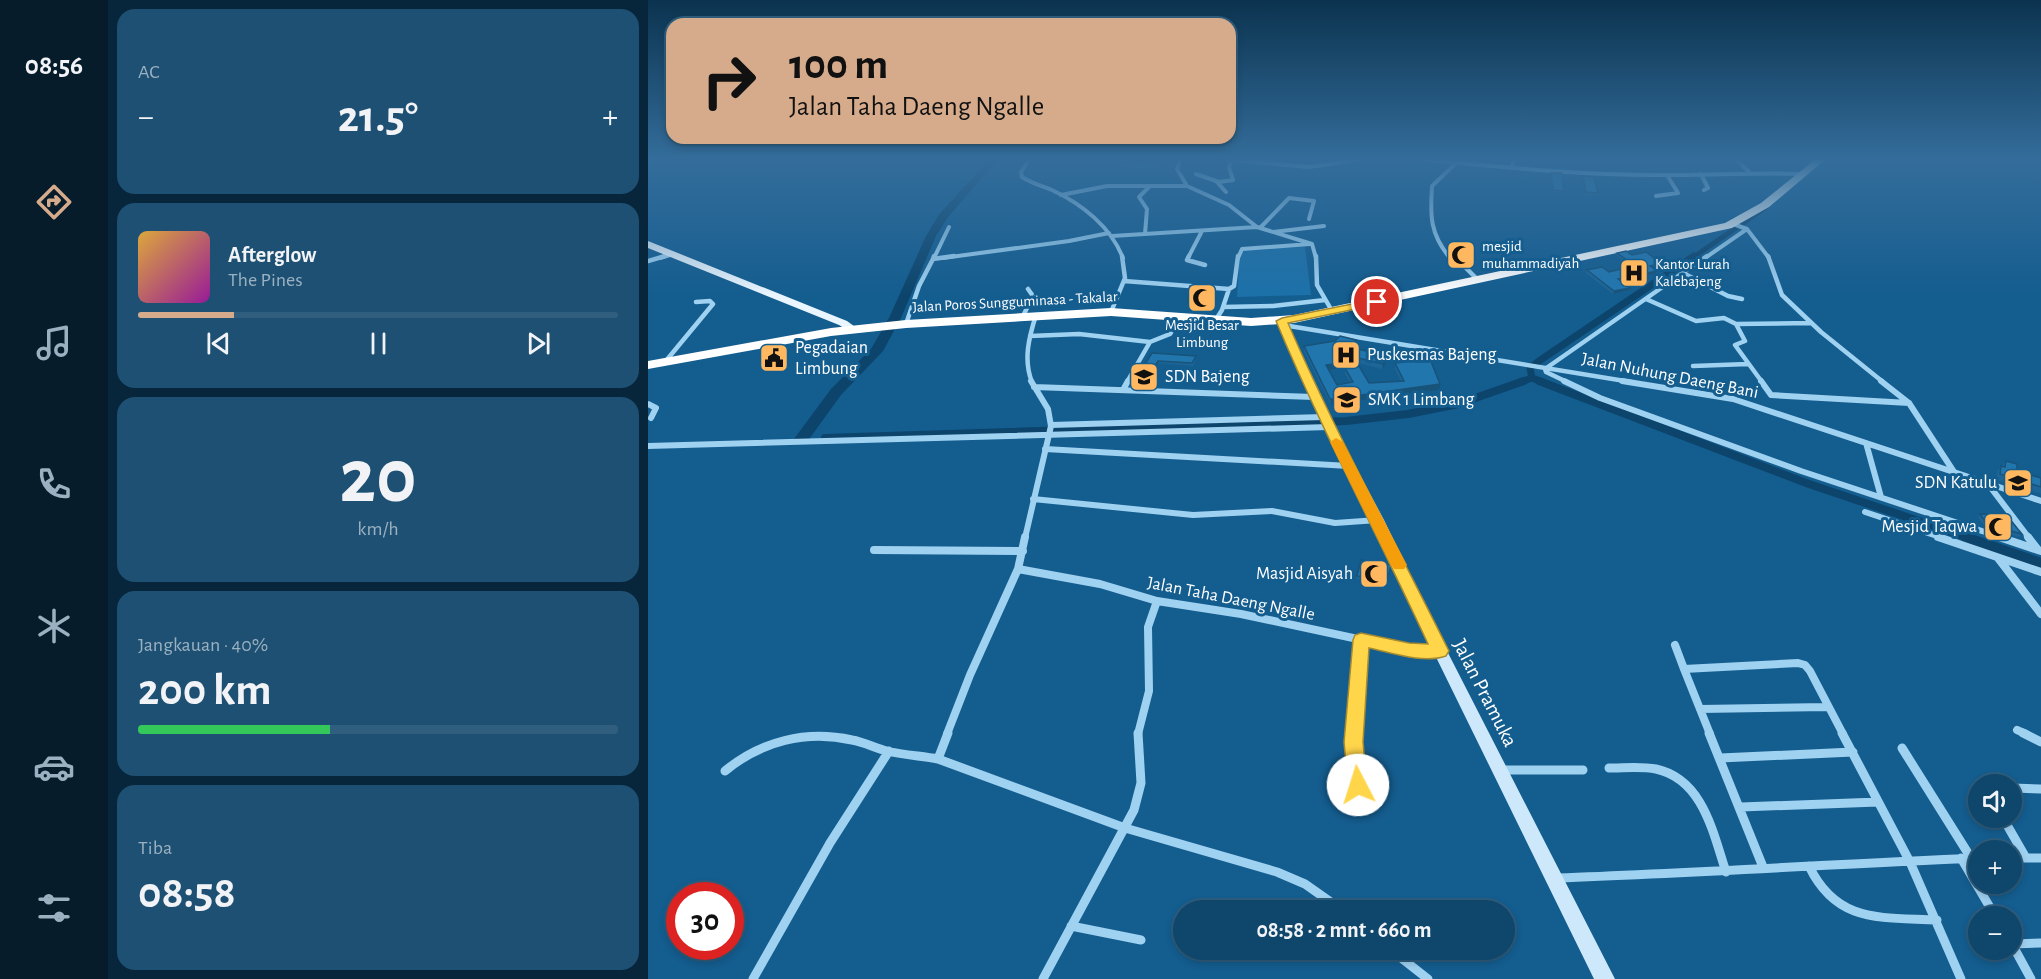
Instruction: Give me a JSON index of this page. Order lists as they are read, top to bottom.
{
  "streets": {
    "highway": ["Jalan Poros Sungguminasa - Takalar"],
    "street": ["Jalan Nuhung Daeng Bani", "Jalan Taha Daeng Ngalle", "Jalan Pramuka"]
  },
  "crossings": [
    ["Jalan Poros Sungguminasa - Takalar", "Jalan Nuhung Daeng Bani"],
    ["Jalan Poros Sungguminasa - Takalar", "Jalan Pramuka"],
    ["Jalan Nuhung Daeng Bani", "Jalan Pramuka"],
    ["Jalan Taha Daeng Ngalle", "Jalan Pramuka"]
  ],
  "places": {
    "mosque": [
      "mesjid muhammadiyah",
      "Mesjid Besar Limbung",
      "Mesjid Taqwa",
      "Masjid Aisyah"
    ],
    "hospital": ["Kantor Lurah Kalebajeng", "Puskesmas Bajeng"],
    "public building": ["Pegadaian Limbung"],
    "school or university": ["SDN Bajeng", "SMK 1 Limbang", "SDN Katulu"]
  },
  "page": {
    "tabs": "08:56",
    "tile": [
      "AC",
      ["20", "km/h"],
      ["Jangkauan · 40%", "200 km"],
      ["Tiba", "08:58"]
    ],
    "turn": ["100 m", "Jalan Taha Daeng Ngalle"],
    "heat": ["−", "21.5°", "+"],
    "song": ["Afterglow", "The Pines"],
    "map_buttons": ["+", "−"],
    "limit": "30",
    "trip": "08:58 · 2 mnt · 660 m"
  }
}
